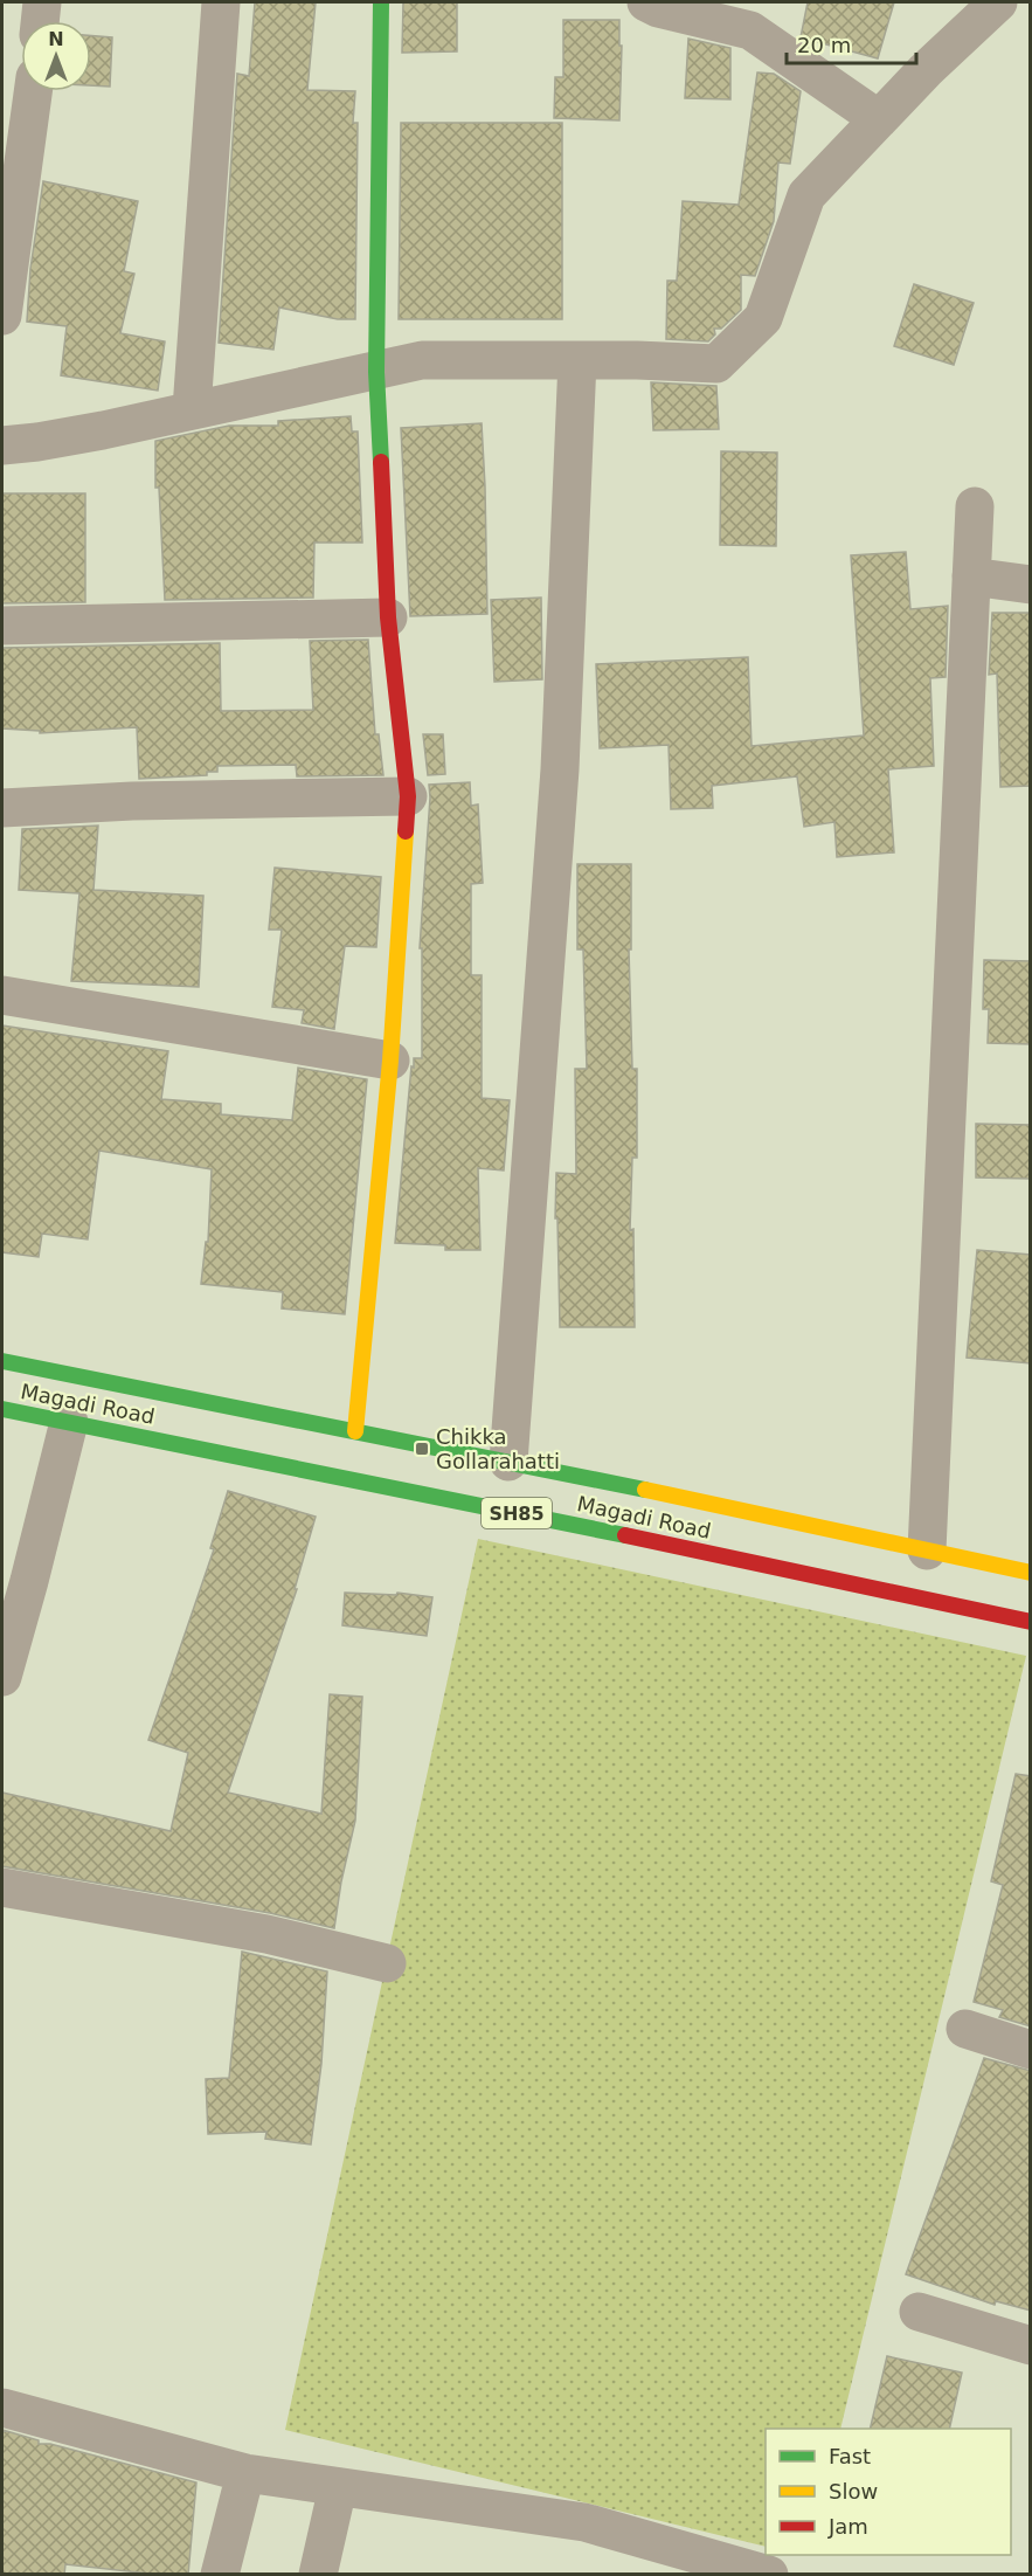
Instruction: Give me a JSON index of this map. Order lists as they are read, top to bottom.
{
  "streets": {
    "main road": ["Magadi Road", "SH85"]
  },
  "places": {
    "transit": ["Chikka Gollarahatti"]
  },
  "legend": ["Fast", "Slow", "Jam"],
  "scale_bar": "20 m",
  "north": "top"
}
